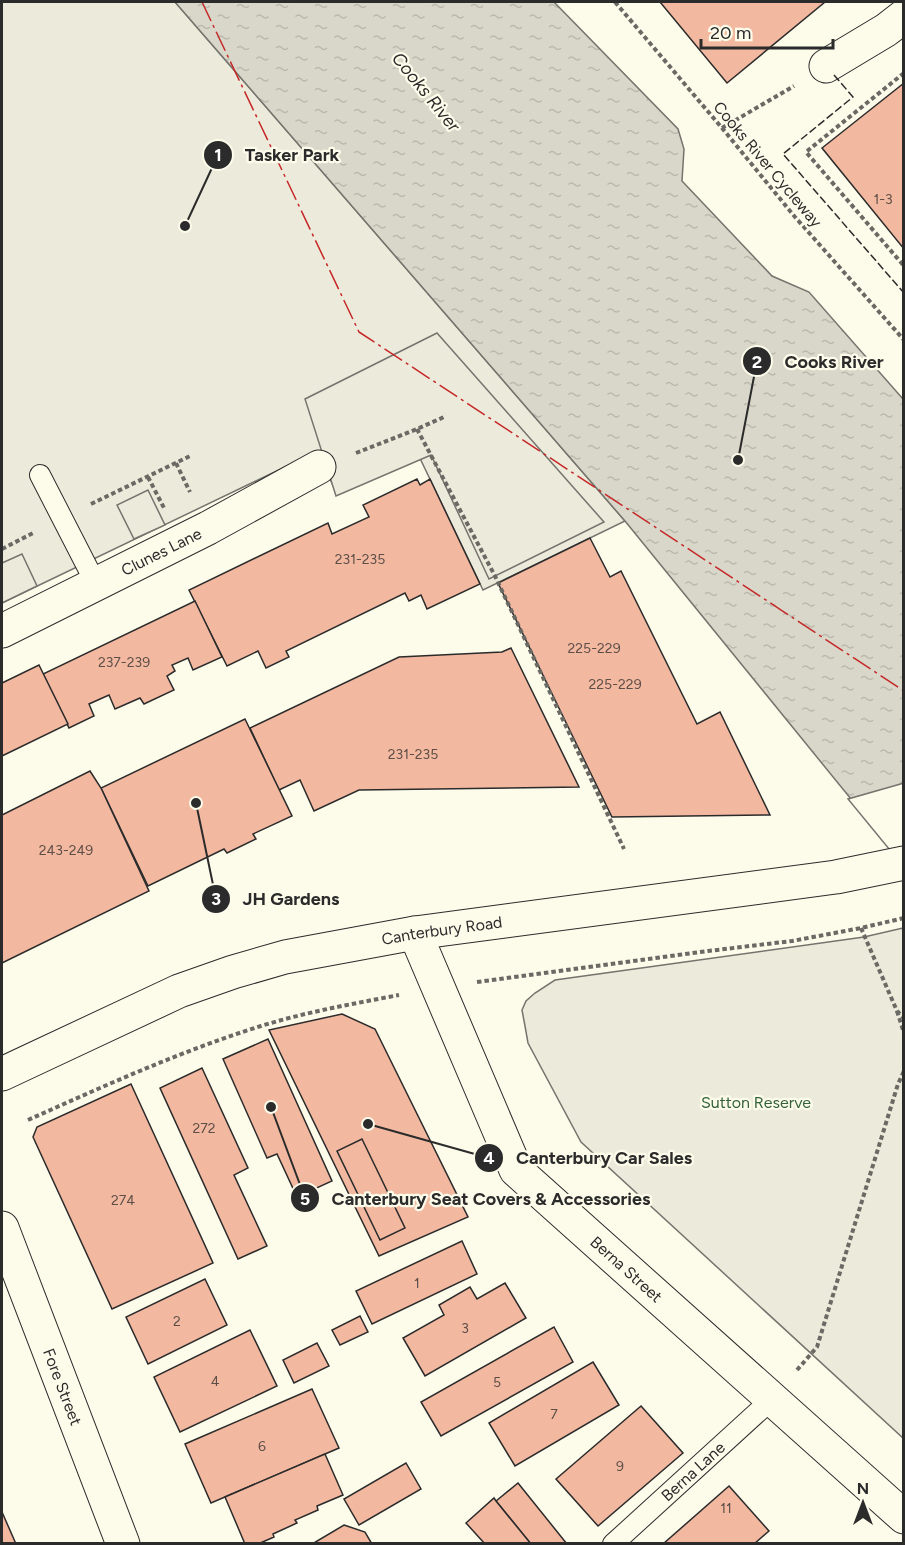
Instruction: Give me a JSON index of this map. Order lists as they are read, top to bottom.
{
  "streets": {
    "main road": [
      "Clunes Lane",
      "Canterbury Road",
      "Berna Street",
      "Fore Street"
    ],
    "lane": ["Berna Lane"],
    "path": ["Cooks River Cycleway"]
  },
  "crossings": [
    ["Canterbury Road", "Berna Street"],
    ["Berna Street", "Berna Lane"]
  ],
  "water": ["Cooks River"],
  "parks": ["Sutton Reserve"],
  "places": [
    "Tasker Park",
    "Cooks River",
    "JH Gardens",
    "Canterbury Seat Covers & Accessories",
    "Canterbury Car Sales"
  ],
  "house_numbers": [
    "1-3",
    "231-235",
    "225-229",
    "237-239",
    "225-229",
    "231-235",
    "243-249",
    "272",
    "274",
    "1",
    "2",
    "3",
    "4",
    "5",
    "7",
    "6",
    "9",
    "11"
  ],
  "scale_bar": "20 m",
  "north": "top"
}
